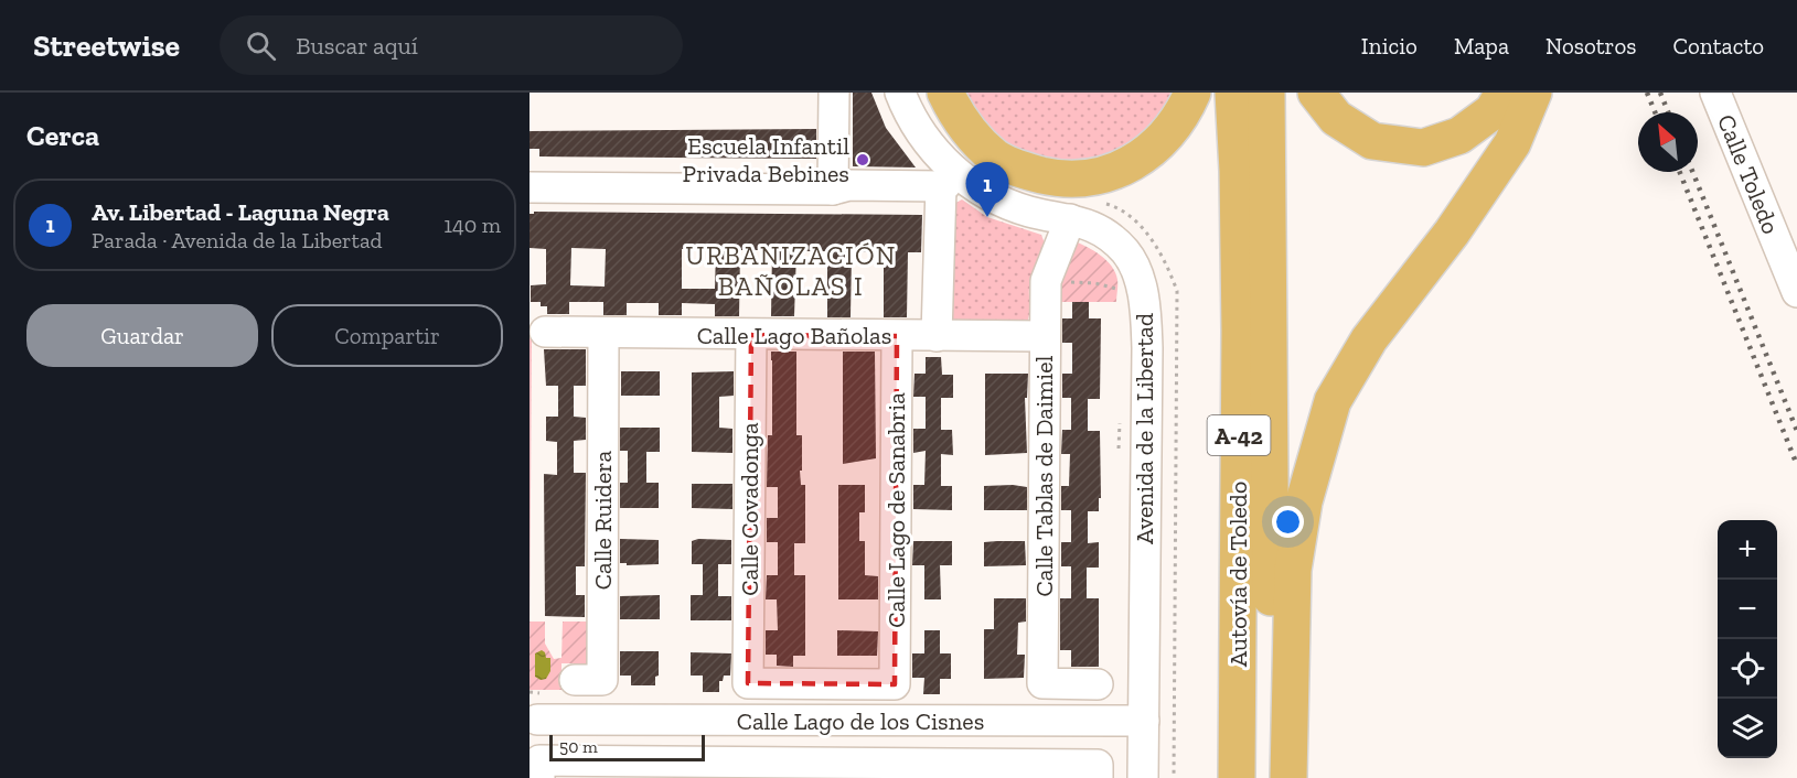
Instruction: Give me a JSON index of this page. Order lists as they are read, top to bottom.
{
  "streets": {
    "highway": ["A-42", "Autovía de Toledo"],
    "street": [
      "Calle Toledo",
      "Calle Lago Bañolas",
      "Avenida de la Libertad",
      "Calle Tablas de Daimiel",
      "Calle Covadonga",
      "Calle Lago de Sanabria",
      "Calle Ruidera",
      "Calle Lago de los Cisnes"
    ]
  },
  "crossings": [
    ["Calle Lago Bañolas", "Calle Tablas de Daimiel"],
    ["Calle Lago Bañolas", "Calle Covadonga"],
    ["Calle Lago Bañolas", "Calle Lago de Sanabria"],
    ["Calle Lago Bañolas", "Calle Ruidera"],
    ["Avenida de la Libertad", "Calle Tablas de Daimiel"],
    ["Avenida de la Libertad", "Calle Lago de los Cisnes"],
    ["Calle Covadonga", "Calle Lago de Sanabria"]
  ],
  "districts": ["URBANIZACIÓN BAÑOLAS I"],
  "places": ["Escuela Infantil Privada Bebines"],
  "scale_bar": "50 m",
  "north": "top left",
  "page": {
    "header": "Streetwise",
    "search": "Buscar aquí",
    "nav": [
      "Inicio",
      "Mapa",
      "Nosotros",
      "Contacto"
    ],
    "heading": "Cerca",
    "pins": "1",
    "list": [
      {
        "mark": "1",
        "name": "Av. Libertad - Laguna Negra",
        "note": "Parada · Avenida de la Libertad",
        "value": "140 m"
      }
    ],
    "buttons": ["Guardar", "Compartir"],
    "map_buttons": ["+", "−"],
    "scale": "50 m"
  }
}
